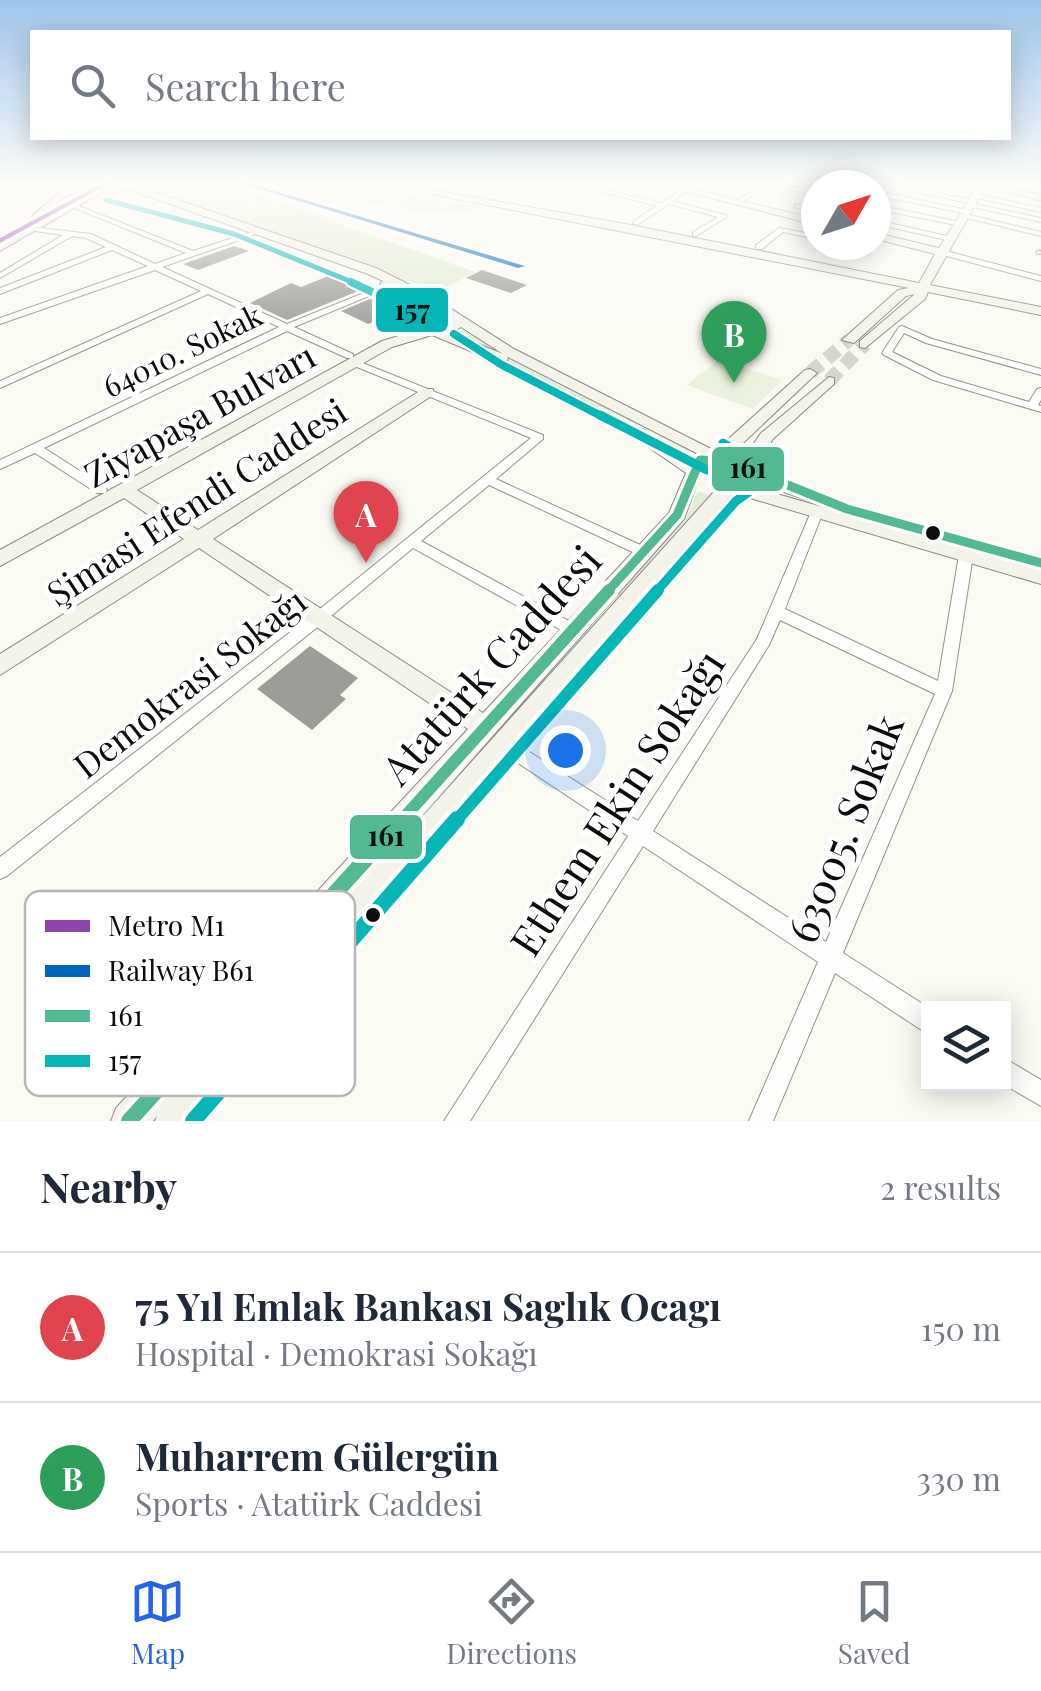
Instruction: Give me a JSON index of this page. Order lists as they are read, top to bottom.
{
  "streets": {
    "main road": ["Ziyapaşa Bulvarı", "Şimasi Efendi Caddesi", "Atatürk Caddesi"],
    "street": [
      "64010. Sokak",
      "Demokrasi Sokağı",
      "Ethem Ekin Sokağı",
      "63005. Sokak"
    ]
  },
  "crossings": [
    ["64010. Sokak", "Demokrasi Sokağı"],
    ["Ziyapaşa Bulvarı", "Demokrasi Sokağı"],
    ["Şimasi Efendi Caddesi", "Demokrasi Sokağı"]
  ],
  "lines": [
    "metro line M1",
    "rail line B61",
    "transit line 157",
    "transit line 161"
  ],
  "legend": [
    "Metro M1",
    "Railway B61",
    "161",
    "157"
  ],
  "north": "top right",
  "page": {
    "search": "Search here",
    "pins": ["B", "A"],
    "heading": ["Nearby", "2 results"],
    "list": [
      {
        "mark": "A",
        "name": "75 Yıl Emlak Bankası Saglık Ocagı",
        "note": "Hospital · Demokrasi Sokağı",
        "value": "150 m"
      },
      {
        "mark": "B",
        "name": "Muharrem Gülergün",
        "note": "Sports · Atatürk Caddesi",
        "value": "330 m"
      }
    ],
    "nav": ["Map", "Directions", "Saved"]
  }
}
